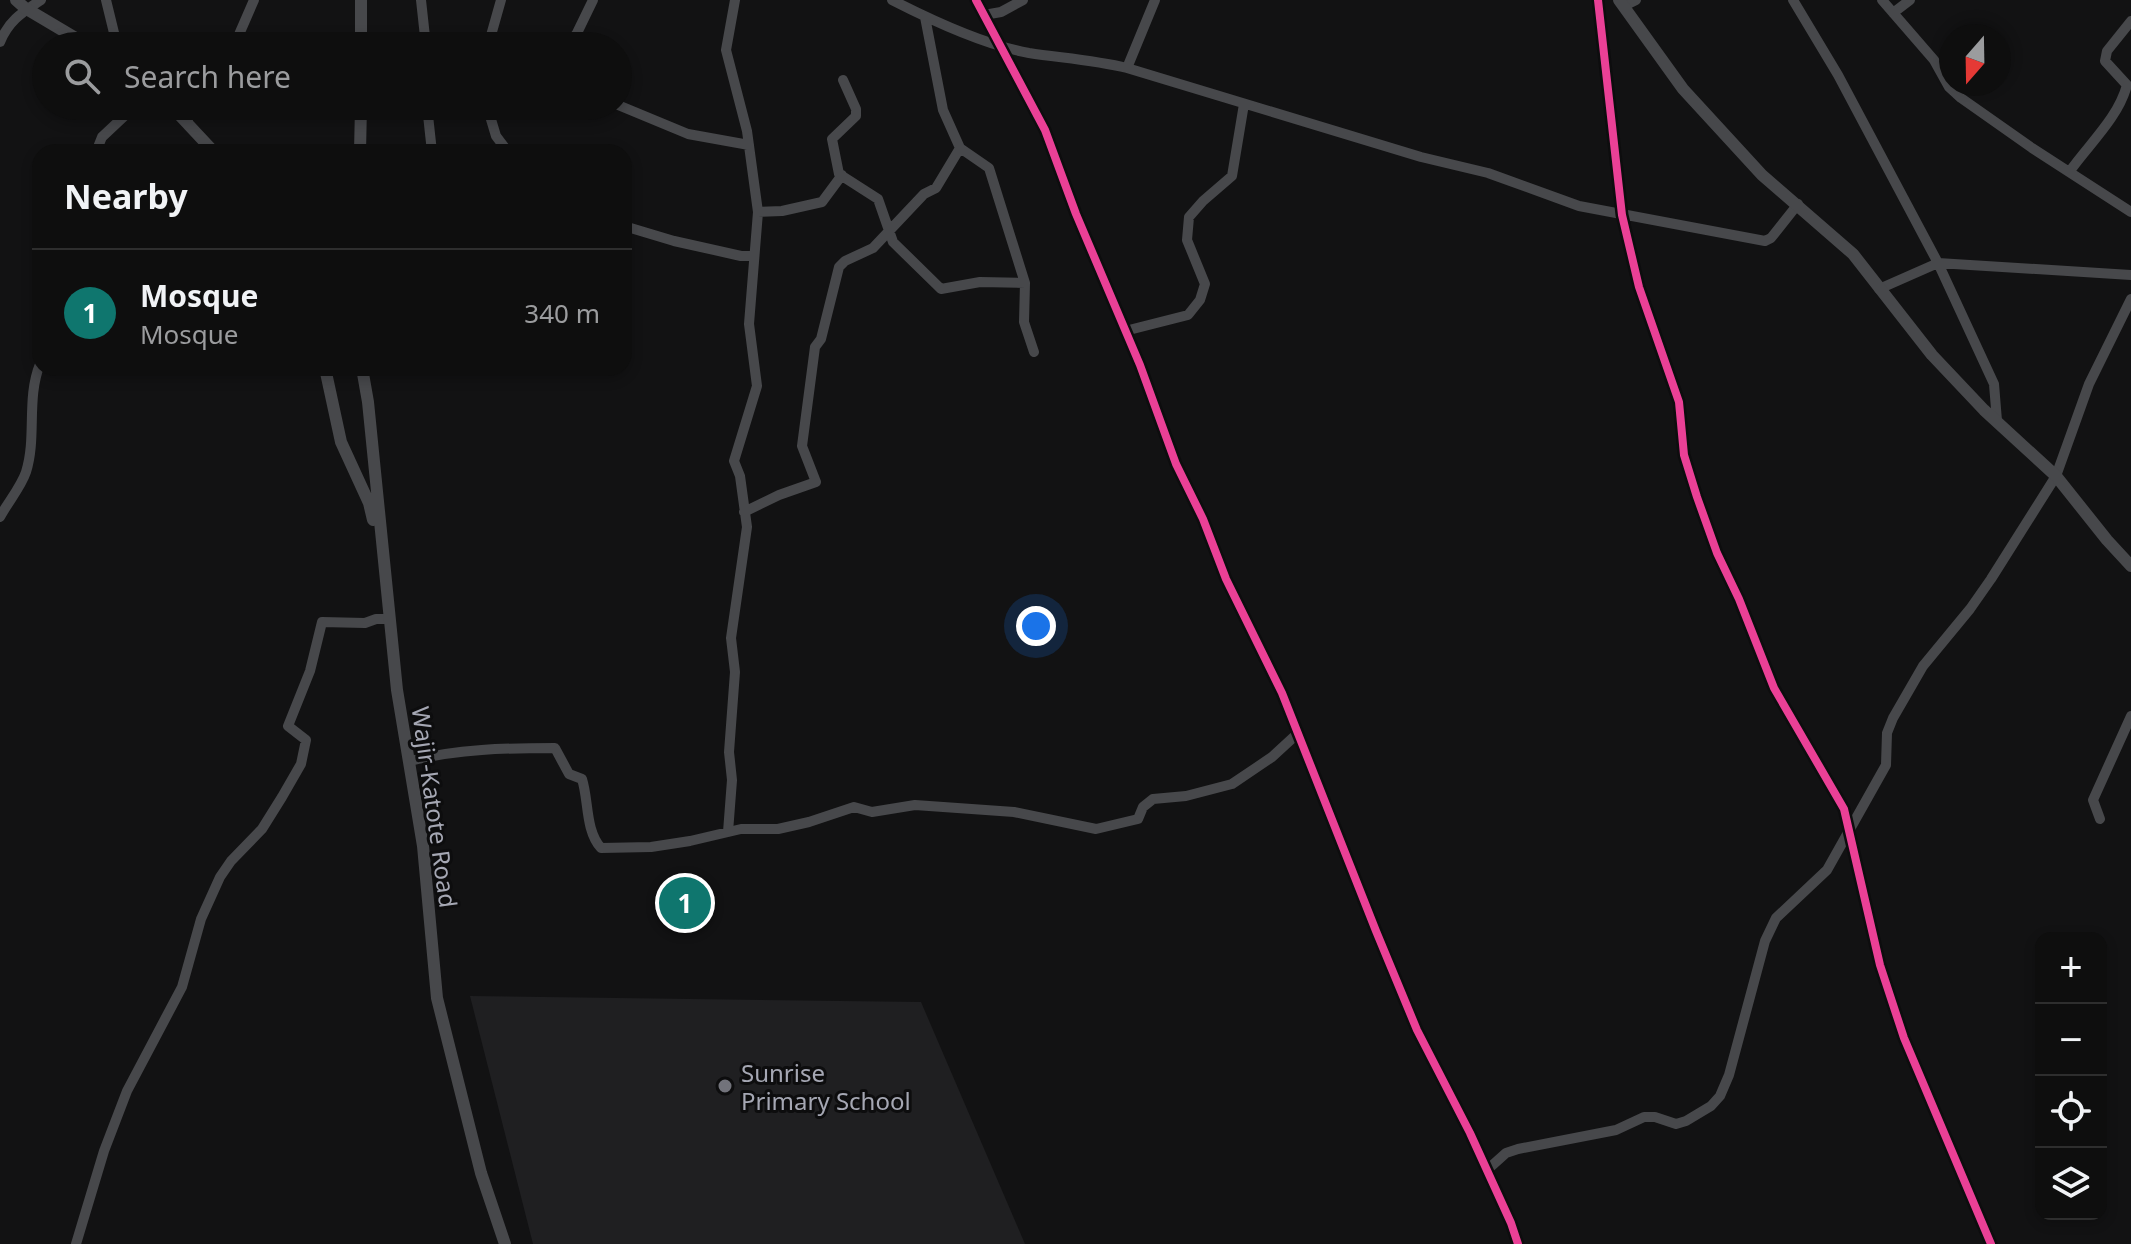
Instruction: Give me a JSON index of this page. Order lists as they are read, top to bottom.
{
  "streets": {
    "street": ["Wajir-Katote Road"]
  },
  "places": ["Sunrise Primary School"],
  "north": "bottom",
  "page": {
    "search": "Search here",
    "heading": "Nearby",
    "list": [
      {
        "mark": "1",
        "name": "Mosque",
        "note": "Mosque",
        "value": "340 m"
      }
    ],
    "pins": "1",
    "map_buttons": ["+", "−"]
  }
}
